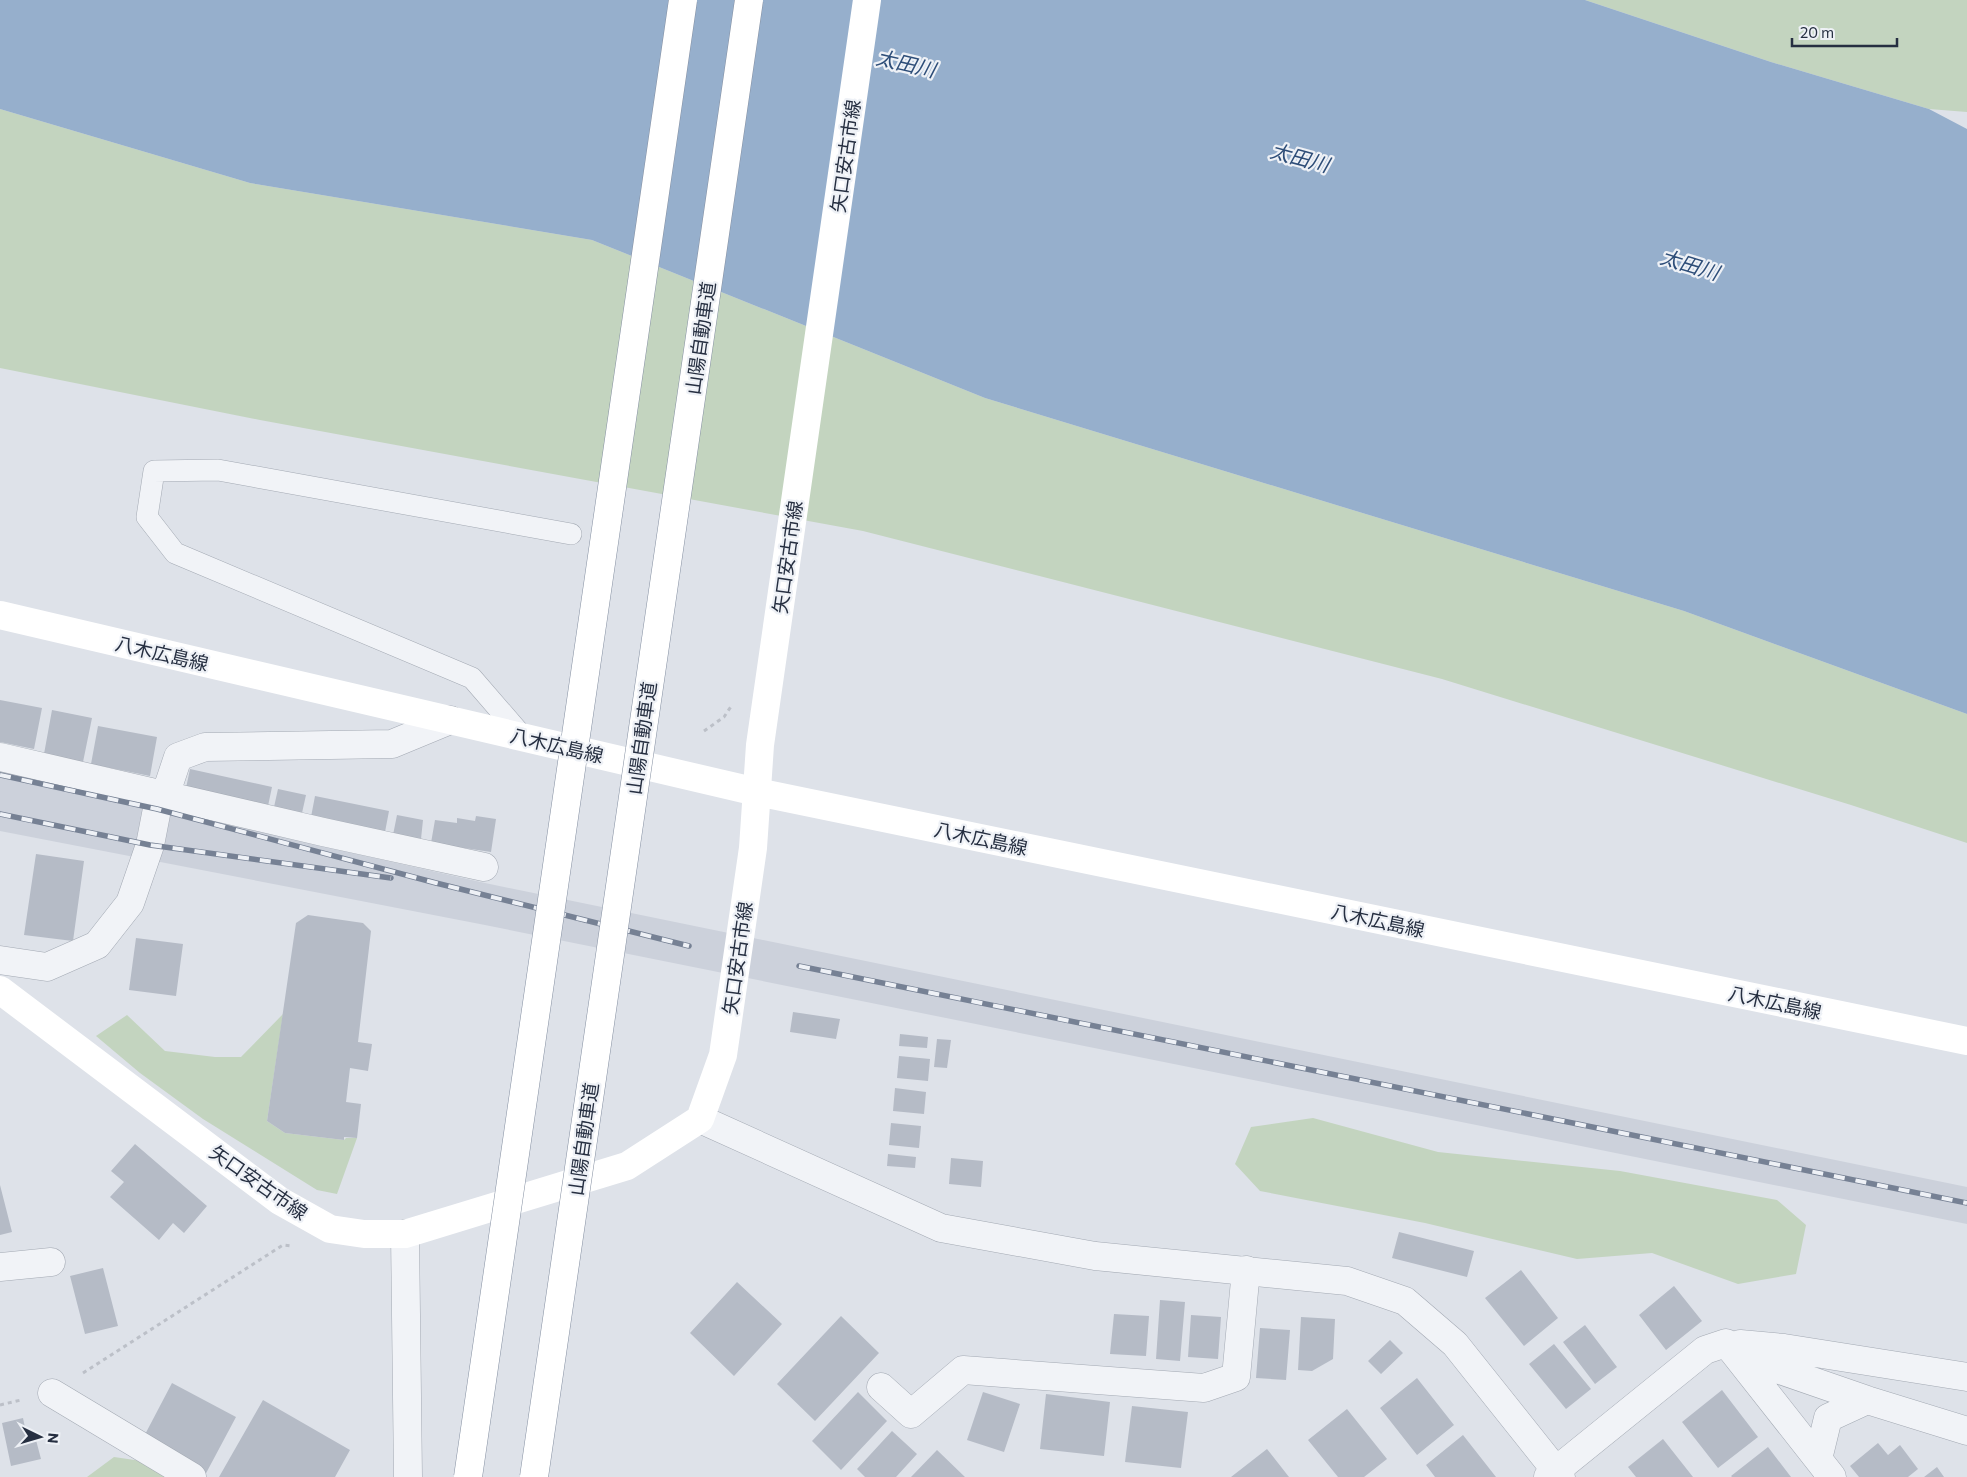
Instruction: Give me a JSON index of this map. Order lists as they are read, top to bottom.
{
  "streets": {
    "main road": ["矢口安古市線", "山陽自動車道", "八木広島線"]
  },
  "crossings": [
    ["矢口安古市線", "八木広島線"]
  ],
  "water": ["太田川"],
  "scale_bar": "20 m",
  "north": "right"
}
